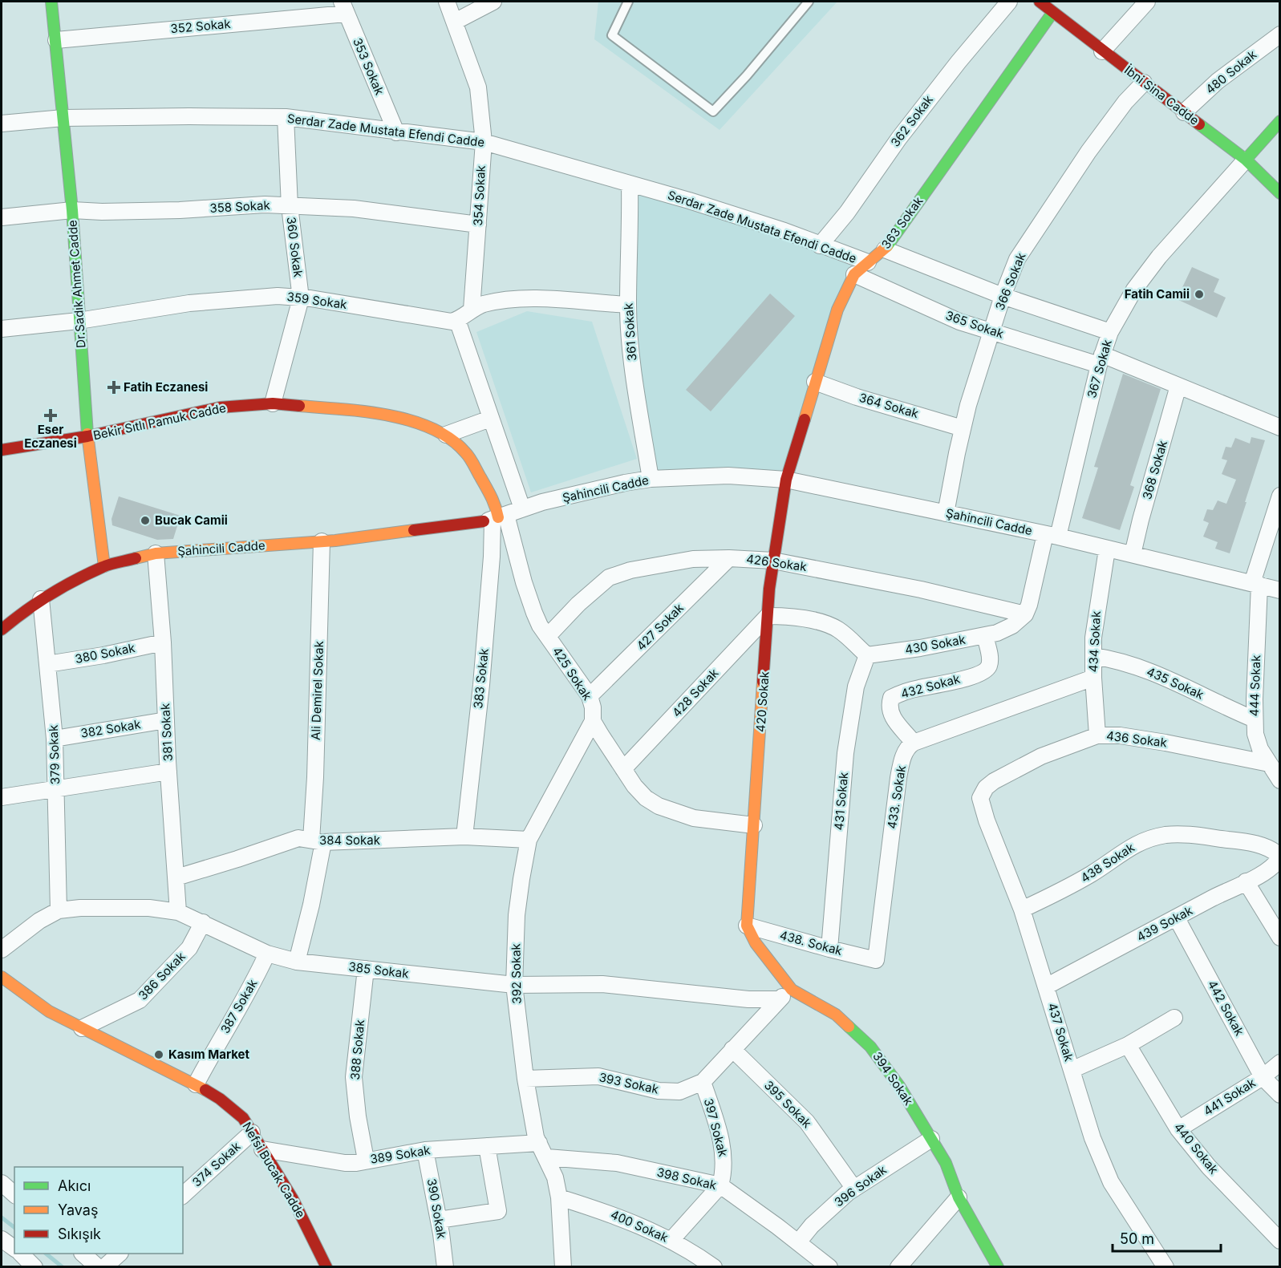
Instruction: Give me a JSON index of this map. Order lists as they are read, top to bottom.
{
  "streets": {
    "street": [
      "352 Sokak",
      "353 Sokak",
      "480 Sokak",
      "İbni Sina Cadde",
      "362 Sokak",
      "Serdar Zade Mustata Efendi Cadde",
      "354 Sokak",
      "358 Sokak",
      "363 Sokak",
      "360 Sokak",
      "366 Sokak",
      "Dr.Sadık Ahmet Cadde",
      "359 Sokak",
      "365 Sokak",
      "361 Sokak",
      "367 Sokak",
      "364 Sokak",
      "Bekir Sıtlı Pamuk Cadde",
      "368 Sokak",
      "Şahincili Cadde",
      "426 Sokak",
      "427 Sokak",
      "434 Sokak",
      "430 Sokak",
      "380 Sokak",
      "425 Sokak",
      "383 Sokak",
      "435 Sokak",
      "444 Sokak",
      "432 Sokak",
      "Ali Demirel Sokak",
      "428 Sokak",
      "420 Sokak",
      "382 Sokak",
      "381 Sokak",
      "436 Sokak",
      "379 Sokak",
      "433. Sokak",
      "431 Sokak",
      "384 Sokak",
      "438 Sokak",
      "439 Sokak",
      "438. Sokak",
      "385 Sokak",
      "392 Sokak",
      "386 Sokak",
      "387 Sokak",
      "442 Sokak",
      "437 Sokak",
      "388 Sokak",
      "394 Sokak",
      "393 Sokak",
      "441 Sokak",
      "395 Sokak",
      "397 Sokak",
      "440 Sokak",
      "389 Sokak",
      "374 Sokak",
      "Nefsi Bucak Cadde",
      "398 Sokak",
      "396 Sokak",
      "390 Sokak",
      "400 Sokak"
    ]
  },
  "crossings": [
    ["352 Sokak", "353 Sokak"],
    ["352 Sokak", "Dr.Sadık Ahmet Cadde"],
    ["353 Sokak", "Serdar Zade Mustata Efendi Cadde"],
    ["480 Sokak", "İbni Sina Cadde"],
    ["İbni Sina Cadde", "363 Sokak"],
    ["İbni Sina Cadde", "366 Sokak"],
    ["İbni Sina Cadde", "367 Sokak"],
    ["362 Sokak", "Serdar Zade Mustata Efendi Cadde"],
    ["Serdar Zade Mustata Efendi Cadde", "354 Sokak"],
    ["Serdar Zade Mustata Efendi Cadde", "363 Sokak"],
    ["Serdar Zade Mustata Efendi Cadde", "360 Sokak"],
    ["Serdar Zade Mustata Efendi Cadde", "Dr.Sadık Ahmet Cadde"],
    ["Serdar Zade Mustata Efendi Cadde", "361 Sokak"],
    ["354 Sokak", "358 Sokak"],
    ["358 Sokak", "360 Sokak"],
    ["358 Sokak", "Dr.Sadık Ahmet Cadde"],
    ["363 Sokak", "365 Sokak"],
    ["363 Sokak", "364 Sokak"],
    ["363 Sokak", "Şahincili Cadde"],
    ["363 Sokak", "420 Sokak"],
    ["360 Sokak", "359 Sokak"],
    ["360 Sokak", "Bekir Sıtlı Pamuk Cadde"],
    ["366 Sokak", "365 Sokak"],
    ["366 Sokak", "364 Sokak"],
    ["366 Sokak", "Şahincili Cadde"],
    ["Dr.Sadık Ahmet Cadde", "359 Sokak"],
    ["Dr.Sadık Ahmet Cadde", "Bekir Sıtlı Pamuk Cadde"],
    ["Dr.Sadık Ahmet Cadde", "Şahincili Cadde"],
    ["365 Sokak", "367 Sokak"],
    ["365 Sokak", "368 Sokak"],
    ["361 Sokak", "Şahincili Cadde"],
    ["367 Sokak", "Şahincili Cadde"],
    ["Bekir Sıtlı Pamuk Cadde", "Şahincili Cadde"],
    ["Bekir Sıtlı Pamuk Cadde", "425 Sokak"],
    ["Bekir Sıtlı Pamuk Cadde", "383 Sokak"],
    ["368 Sokak", "Şahincili Cadde"],
    ["Şahincili Cadde", "434 Sokak"],
    ["Şahincili Cadde", "425 Sokak"],
    ["Şahincili Cadde", "383 Sokak"],
    ["Şahincili Cadde", "444 Sokak"],
    ["Şahincili Cadde", "Ali Demirel Sokak"],
    ["Şahincili Cadde", "420 Sokak"],
    ["Şahincili Cadde", "381 Sokak"],
    ["Şahincili Cadde", "379 Sokak"],
    ["426 Sokak", "427 Sokak"],
    ["426 Sokak", "430 Sokak"],
    ["426 Sokak", "425 Sokak"],
    ["426 Sokak", "420 Sokak"],
    ["427 Sokak", "425 Sokak"],
    ["434 Sokak", "435 Sokak"],
    ["434 Sokak", "436 Sokak"],
    ["430 Sokak", "432 Sokak"],
    ["430 Sokak", "431 Sokak"],
    ["380 Sokak", "381 Sokak"],
    ["380 Sokak", "379 Sokak"],
    ["425 Sokak", "383 Sokak"],
    ["425 Sokak", "428 Sokak"],
    ["425 Sokak", "420 Sokak"],
    ["425 Sokak", "392 Sokak"],
    ["383 Sokak", "384 Sokak"],
    ["435 Sokak", "444 Sokak"],
    ["444 Sokak", "436 Sokak"],
    ["432 Sokak", "433. Sokak"],
    ["Ali Demirel Sokak", "384 Sokak"],
    ["428 Sokak", "420 Sokak"],
    ["420 Sokak", "438. Sokak"],
    ["420 Sokak", "394 Sokak"],
    ["382 Sokak", "381 Sokak"],
    ["382 Sokak", "379 Sokak"],
    ["381 Sokak", "384 Sokak"],
    ["381 Sokak", "385 Sokak"],
    ["436 Sokak", "437 Sokak"],
    ["379 Sokak", "385 Sokak"],
    ["433. Sokak", "438. Sokak"],
    ["431 Sokak", "438. Sokak"],
    ["384 Sokak", "392 Sokak"],
    ["438 Sokak", "439 Sokak"],
    ["438 Sokak", "437 Sokak"],
    ["439 Sokak", "442 Sokak"],
    ["439 Sokak", "437 Sokak"],
    ["438. Sokak", "394 Sokak"],
    ["385 Sokak", "392 Sokak"],
    ["385 Sokak", "386 Sokak"],
    ["385 Sokak", "387 Sokak"],
    ["385 Sokak", "388 Sokak"],
    ["392 Sokak", "393 Sokak"],
    ["392 Sokak", "389 Sokak"],
    ["392 Sokak", "398 Sokak"],
    ["392 Sokak", "400 Sokak"],
    ["386 Sokak", "Nefsi Bucak Cadde"],
    ["387 Sokak", "Nefsi Bucak Cadde"],
    ["442 Sokak", "441 Sokak"],
    ["388 Sokak", "389 Sokak"],
    ["394 Sokak", "396 Sokak"],
    ["393 Sokak", "397 Sokak"],
    ["441 Sokak", "440 Sokak"],
    ["395 Sokak", "396 Sokak"],
    ["397 Sokak", "398 Sokak"],
    ["389 Sokak", "Nefsi Bucak Cadde"],
    ["389 Sokak", "390 Sokak"],
    ["374 Sokak", "Nefsi Bucak Cadde"],
    ["398 Sokak", "396 Sokak"]
  ],
  "places": {
    "other": ["Fatih Camii", "Bucak Camii", "Kasım Market"],
    "health": ["Fatih Eczanesi", "Eser Eczanesi"]
  },
  "legend": ["Akıcı", "Yavaş", "Sıkışık"],
  "scale_bar": "50 m"
}
